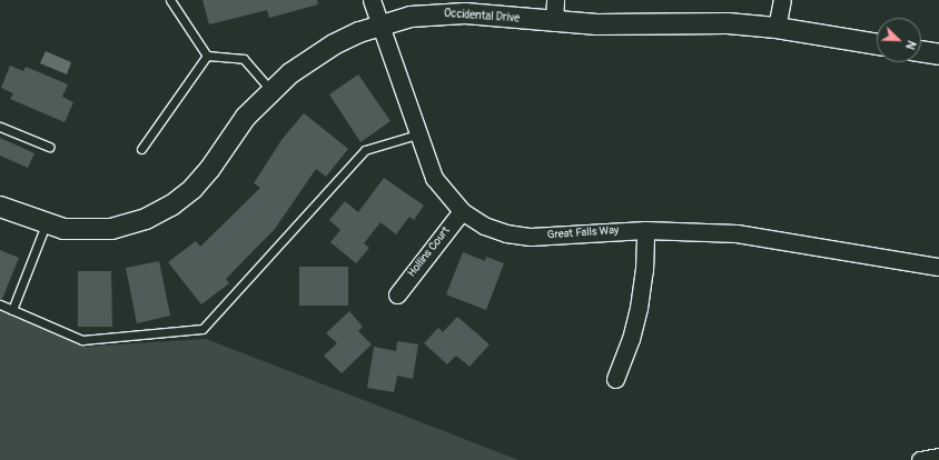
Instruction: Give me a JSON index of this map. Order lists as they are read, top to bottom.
{
  "streets": {
    "street": ["Occidental Drive", "Great Falls Way", "Hollins Court"]
  },
  "crossings": [
    ["Occidental Drive", "Great Falls Way"],
    ["Great Falls Way", "Hollins Court"]
  ],
  "north": "bottom right"
}
